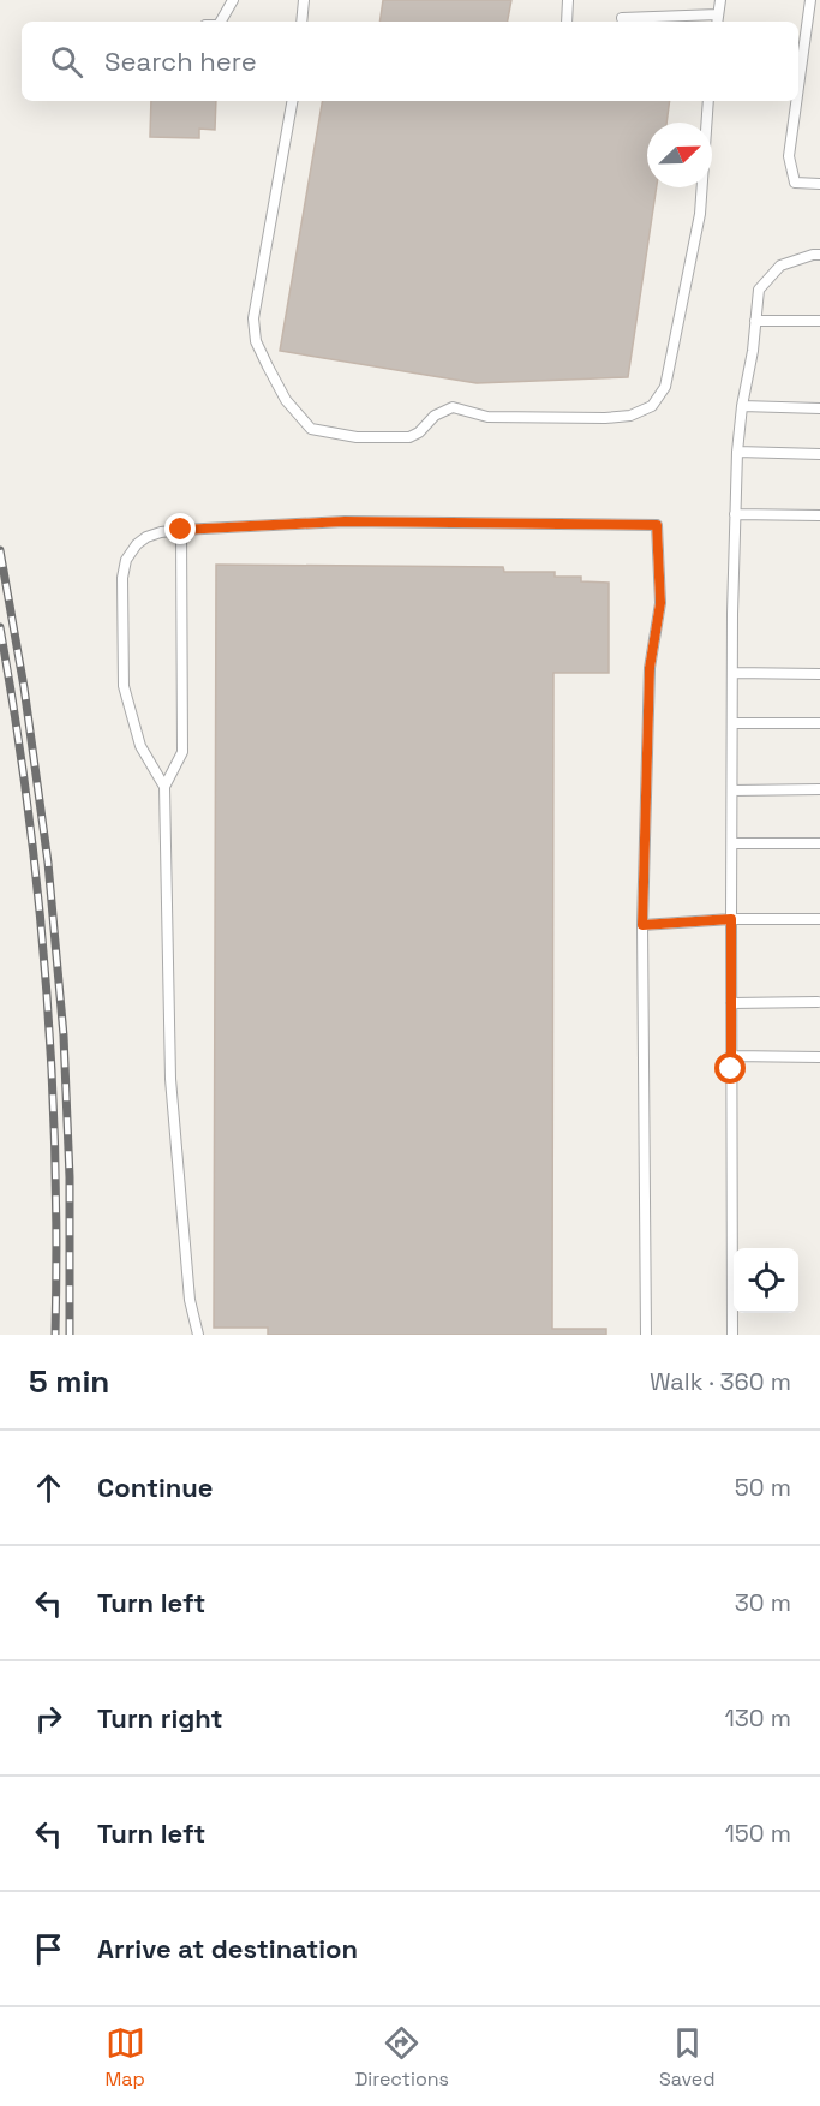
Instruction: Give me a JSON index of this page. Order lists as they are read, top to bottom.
{
  "north": "top right",
  "page": {
    "search": "Search here",
    "heading": ["5 min", "Walk · 360 m"],
    "list": [
      ["Continue", "50 m"],
      ["Turn left", "30 m"],
      ["Turn right", "130 m"],
      ["Turn left", "150 m"],
      "Arrive at destination"
    ],
    "nav": ["Map", "Directions", "Saved"]
  }
}
